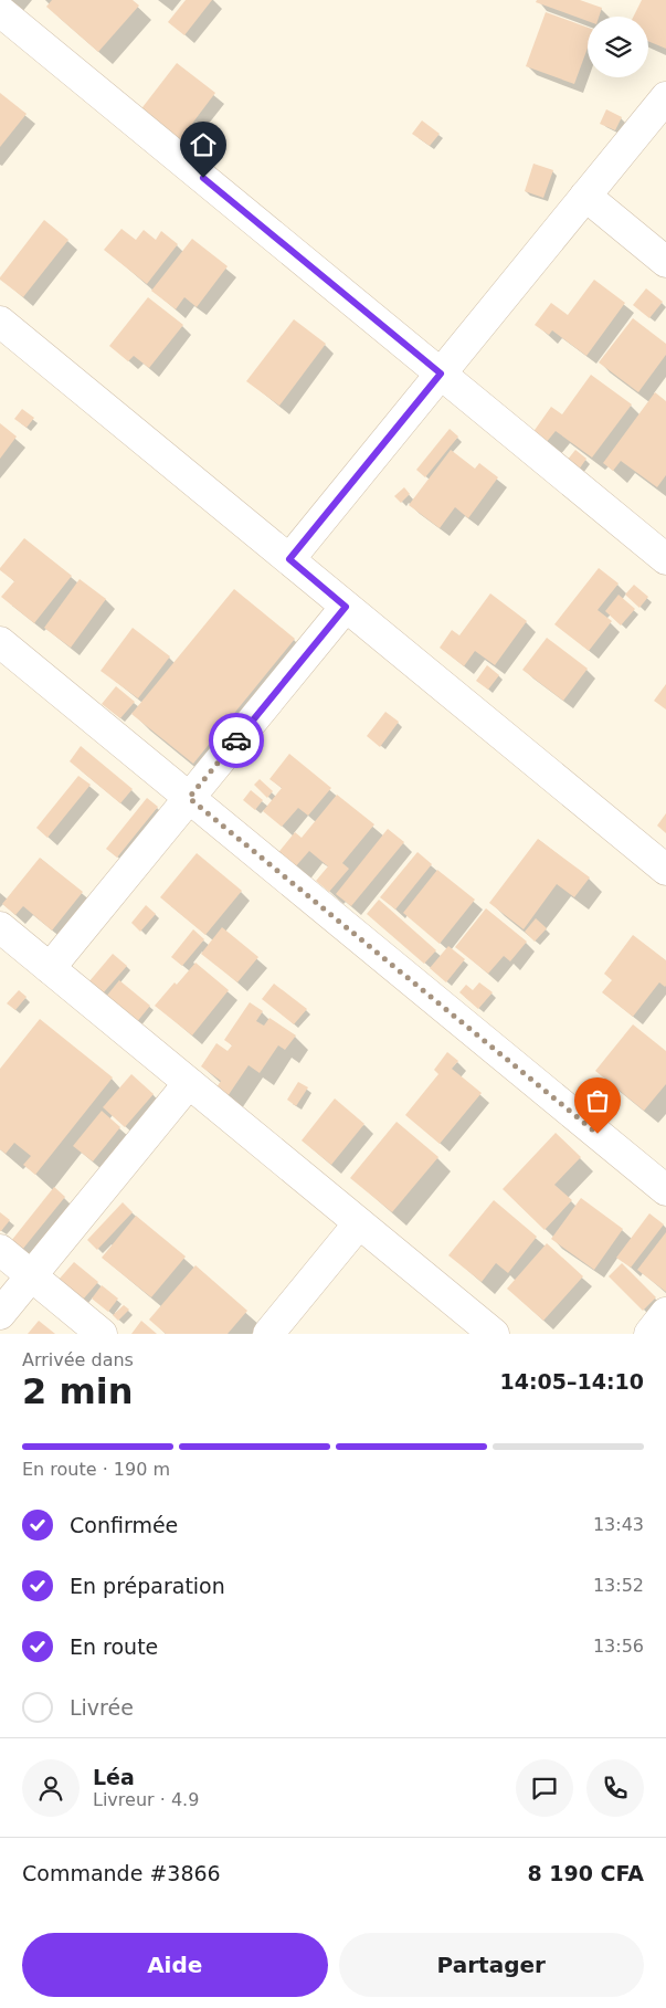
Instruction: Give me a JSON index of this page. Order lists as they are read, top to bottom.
{
  "page": {
    "heading": ["2 min", "Arrivée dans", "14:05–14:10"],
    "panel": [
      "Léa",
      "Livreur · 4.9",
      "Commande #3866",
      "8 190 CFA"
    ],
    "bar": "En route · 190 m",
    "list": [
      ["Confirmée", "13:43"],
      ["En préparation", "13:52"],
      ["En route", "13:56"],
      "Livrée"
    ],
    "buttons": ["Aide", "Partager"]
  }
}
